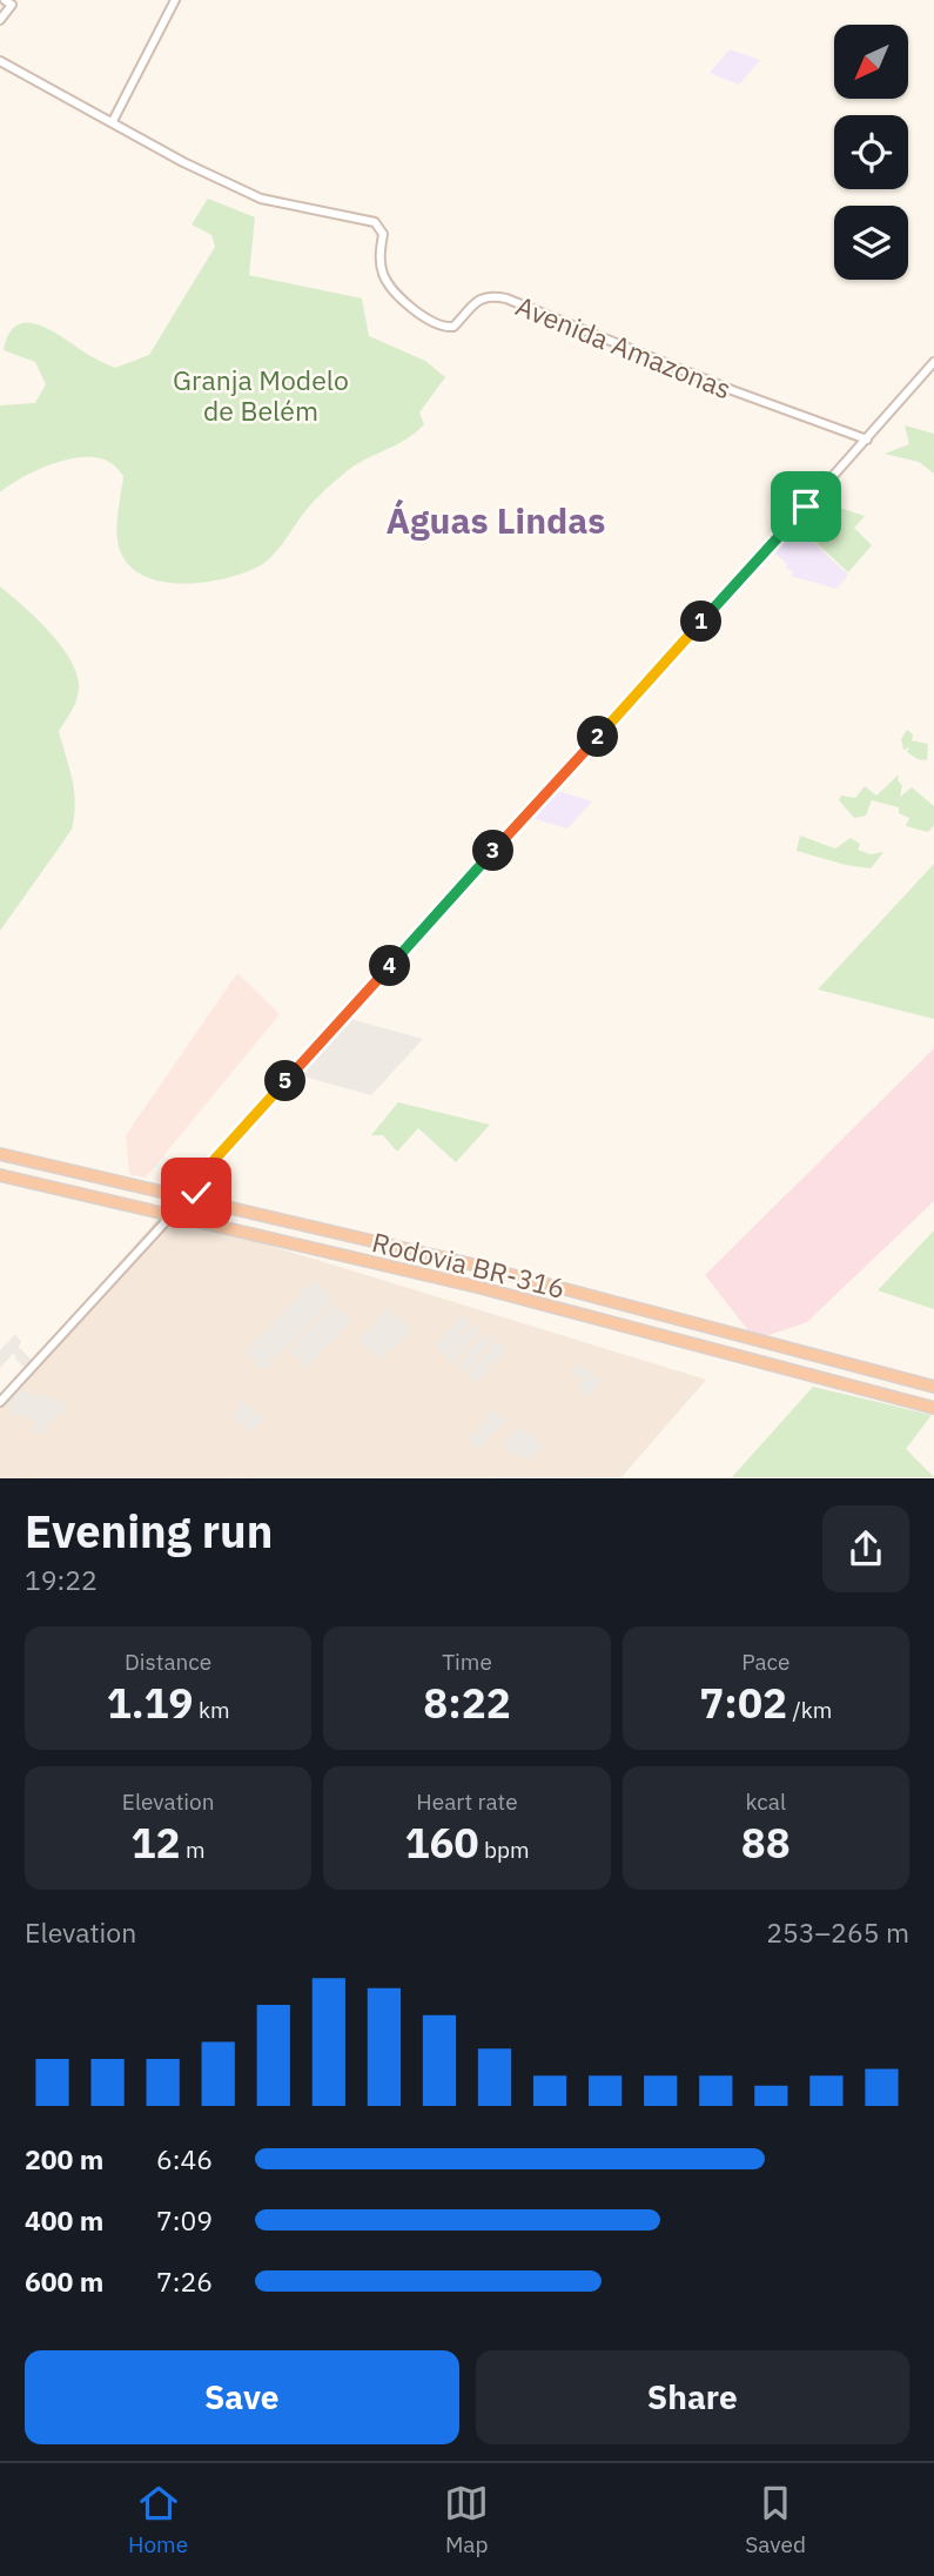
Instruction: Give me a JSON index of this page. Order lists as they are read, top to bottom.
{
  "streets": {
    "highway": ["Rodovia BR-316"],
    "street": ["Avenida Amazonas"]
  },
  "districts": ["Águas Lindas"],
  "parks": ["Granja Modelo de Belém"],
  "north": "bottom left",
  "page": {
    "pins": [
      "1",
      "2",
      "3",
      "4",
      "5"
    ],
    "heading": ["Evening run", "19:22"],
    "stats": [
      ["Distance", "1.19 km"],
      ["Time", "8:22"],
      ["Pace", "7:02 /km"],
      ["Elevation", "12 m"],
      ["Heart rate", "160 bpm"],
      ["kcal", "88"]
    ],
    "chart": ["Elevation", "253–265 m"],
    "list": [
      {
        "name": "200 m",
        "note": "6:46"
      },
      {
        "name": "400 m",
        "note": "7:09"
      },
      {
        "name": "600 m",
        "note": "7:26"
      }
    ],
    "buttons": ["Save", "Share"],
    "tabs": ["Home", "Map", "Saved"]
  }
}
